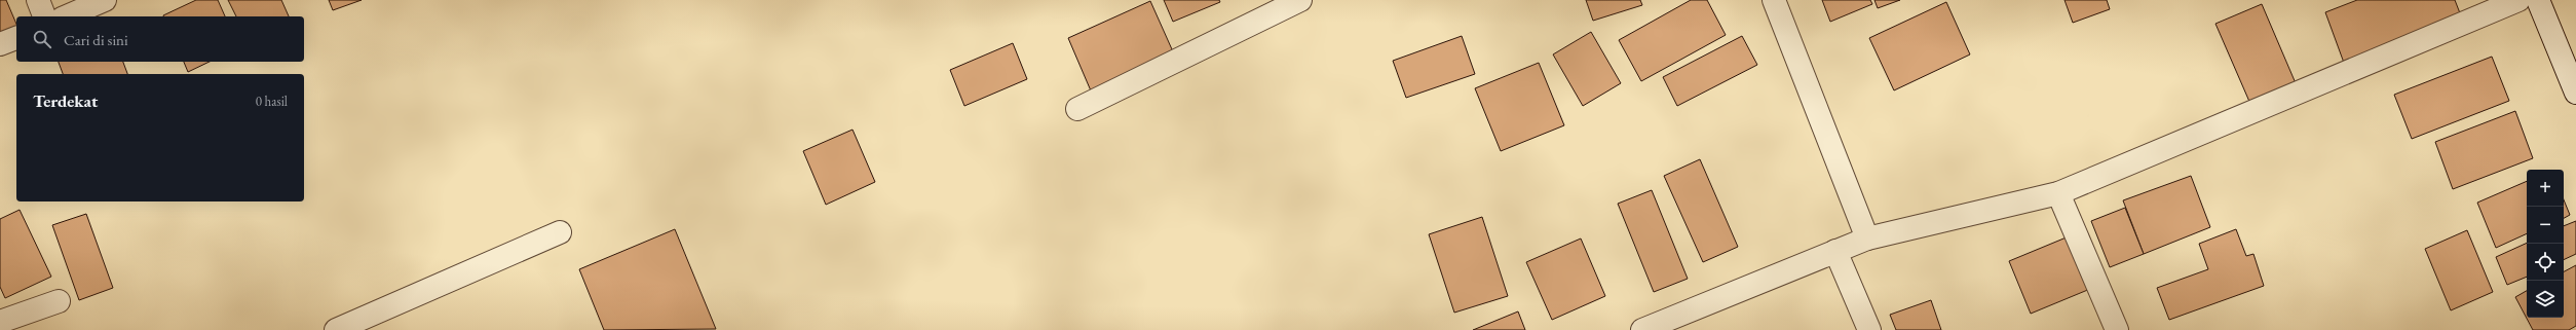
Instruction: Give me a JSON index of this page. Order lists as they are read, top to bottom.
{
  "page": {
    "search": "Cari di sini",
    "heading": ["Terdekat", "0 hasil"],
    "map_buttons": ["+", "−"]
  }
}
